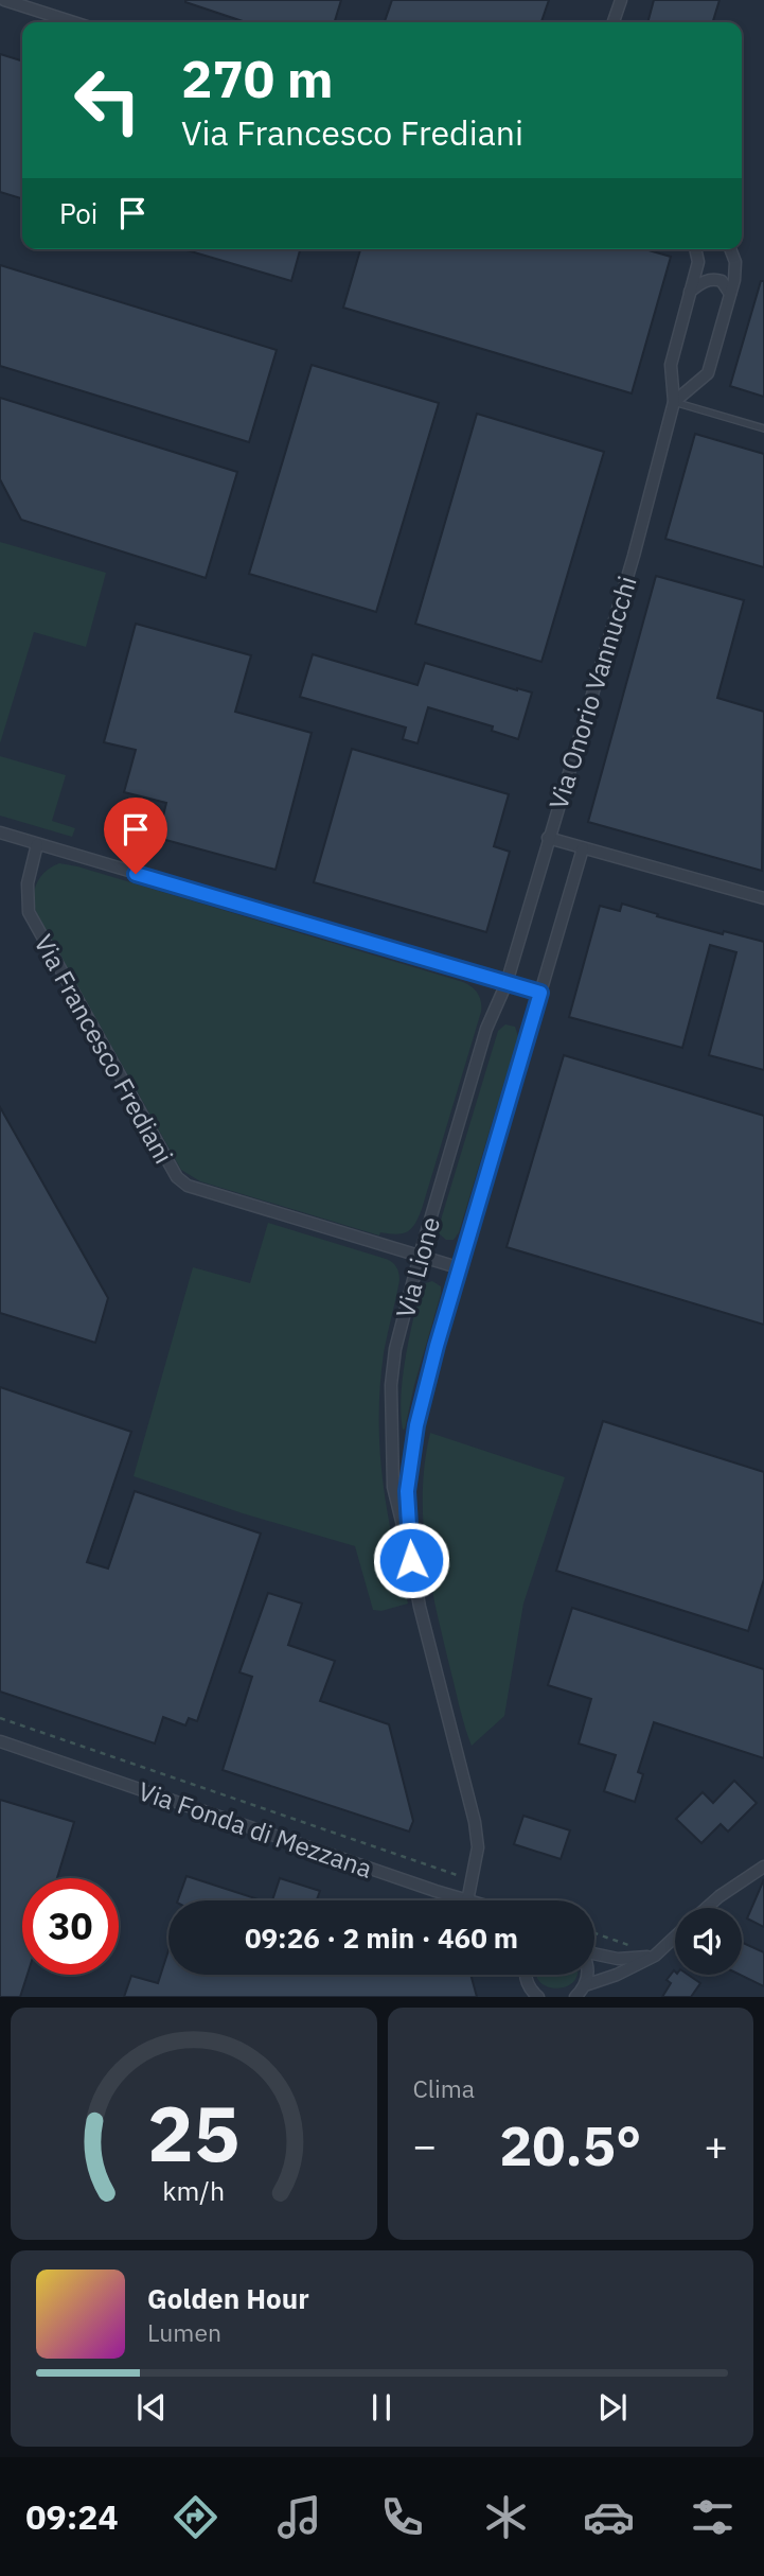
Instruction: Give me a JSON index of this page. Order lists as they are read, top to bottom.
{
  "streets": {
    "street": [
      "Via Onorio Vannucchi",
      "Via Francesco Frediani",
      "Via Lione",
      "Via Fonda di Mezzana"
    ]
  },
  "crossings": [
    ["Via Onorio Vannucchi", "Via Lione"],
    ["Via Francesco Frediani", "Via Lione"]
  ],
  "page": {
    "turn": ["270 m", "Via Francesco Frediani"],
    "then": "Poi",
    "limit": "30",
    "trip": "09:26 · 2 min · 460 m",
    "tile": "Clima",
    "heat": ["−", "20.5°", "+"],
    "song": ["Golden Hour", "Lumen"],
    "tabs": "09:24",
    "gauge": ["25", "km/h"]
  }
}
